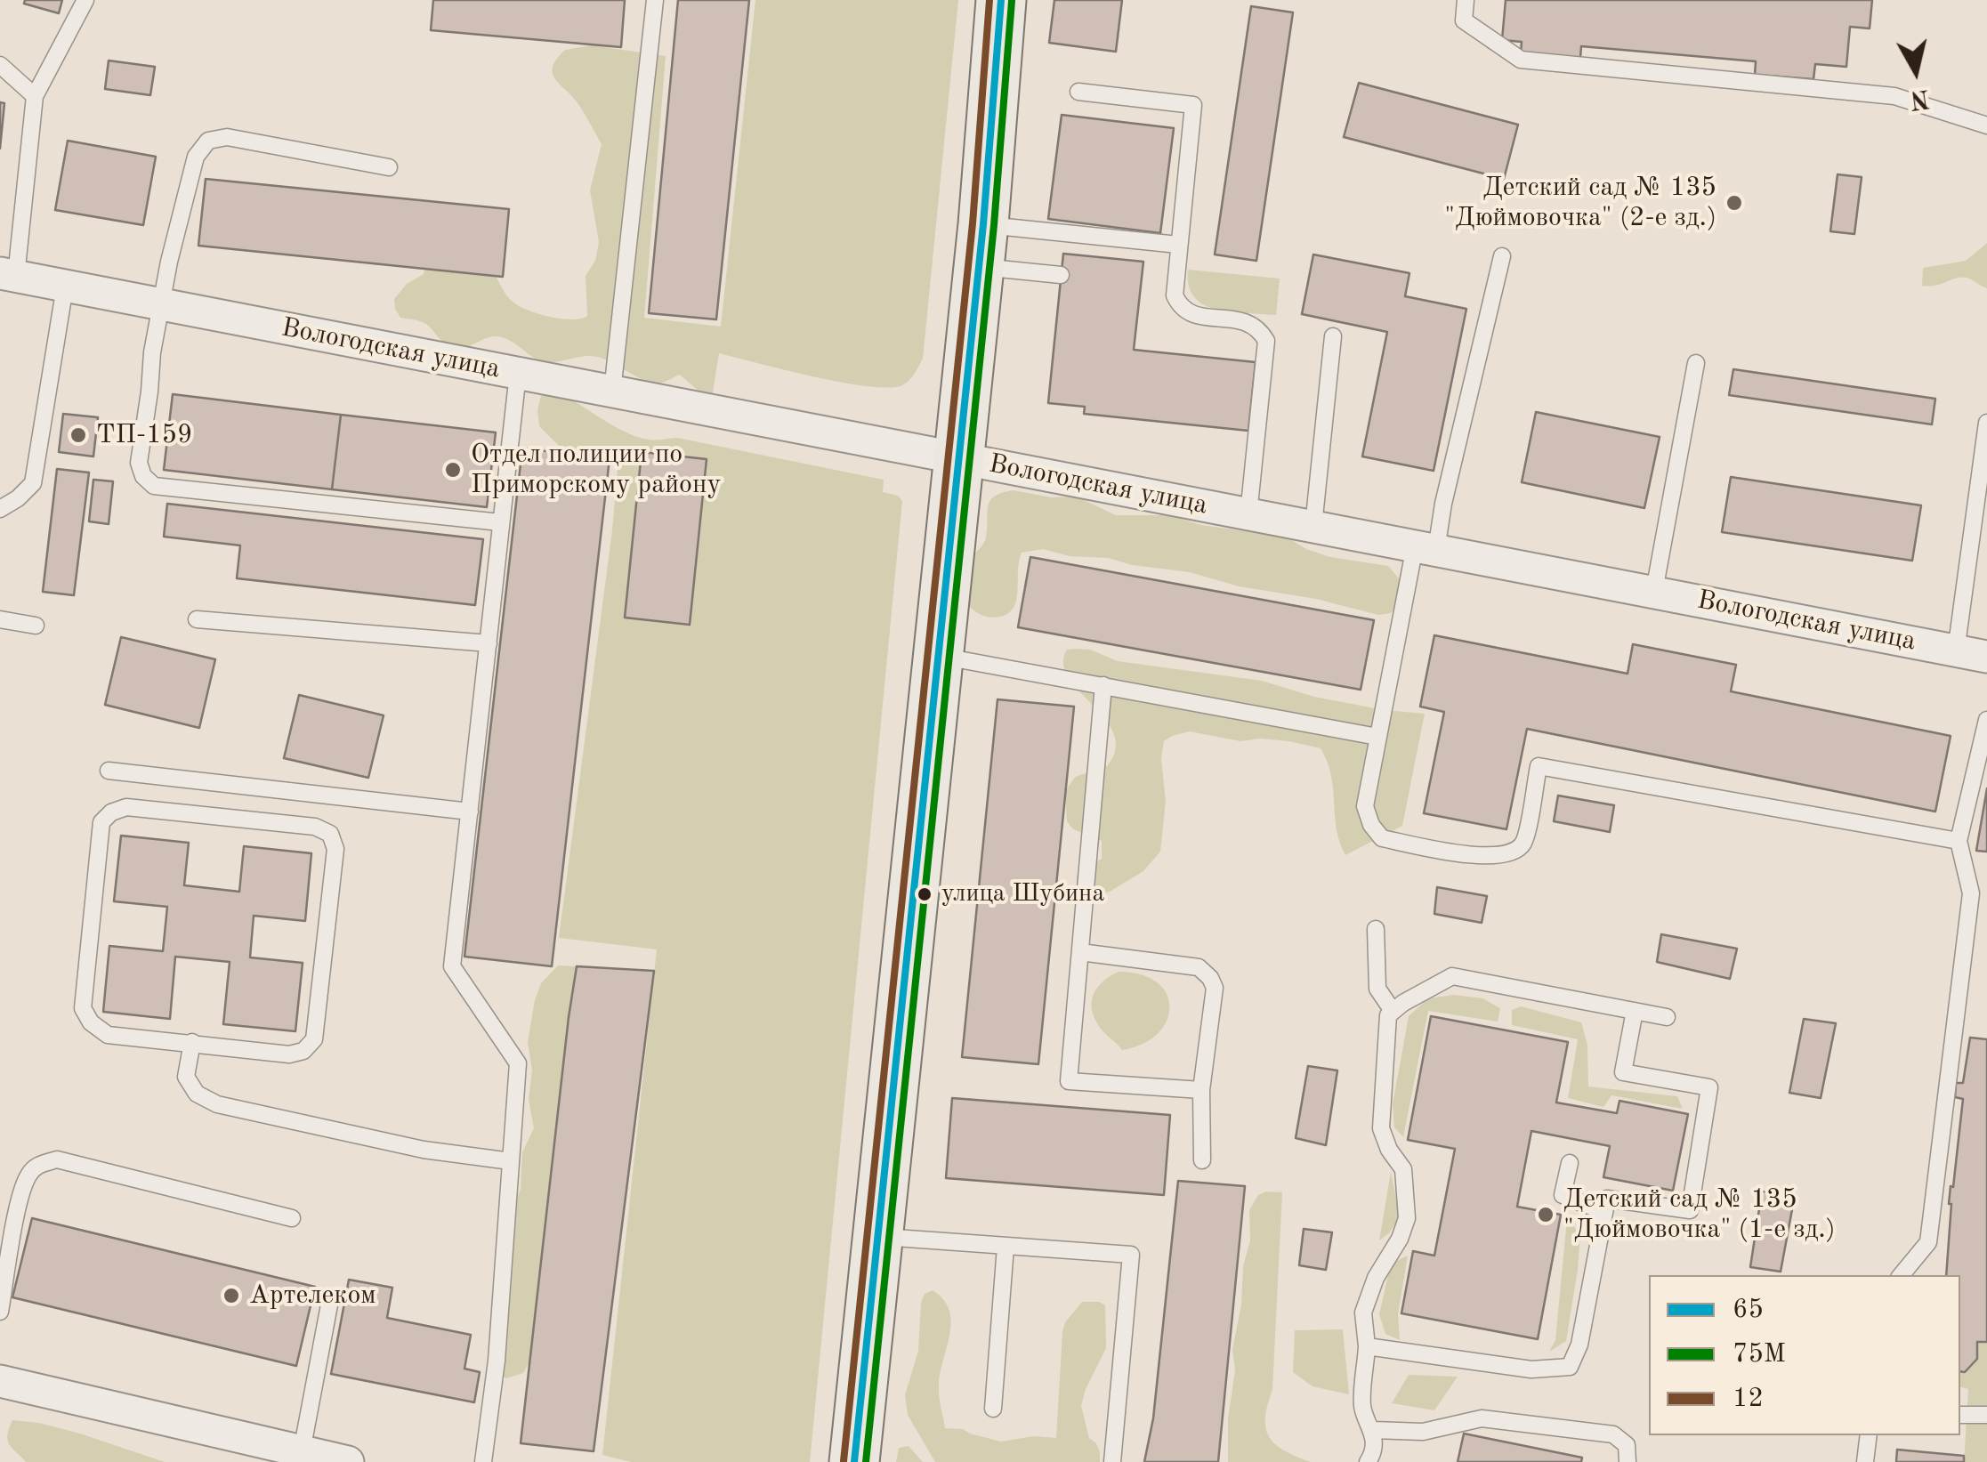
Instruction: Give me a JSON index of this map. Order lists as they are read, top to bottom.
{
  "streets": {
    "street": ["Вологодская улица"]
  },
  "places": [
    "Детский сад № 135 \"Дюймовочка\" (2-е зд.)",
    "ТП-159",
    "Отдел полиции по Приморскому району",
    "улица Шубина",
    "Детский сад № 135 \"Дюймовочка\" (1-е зд.)",
    "Артелеком"
  ],
  "lines": ["transit line 65", "transit line 12", "transit line 75М"],
  "legend": ["65", "75М", "12"],
  "north": "bottom"
}
